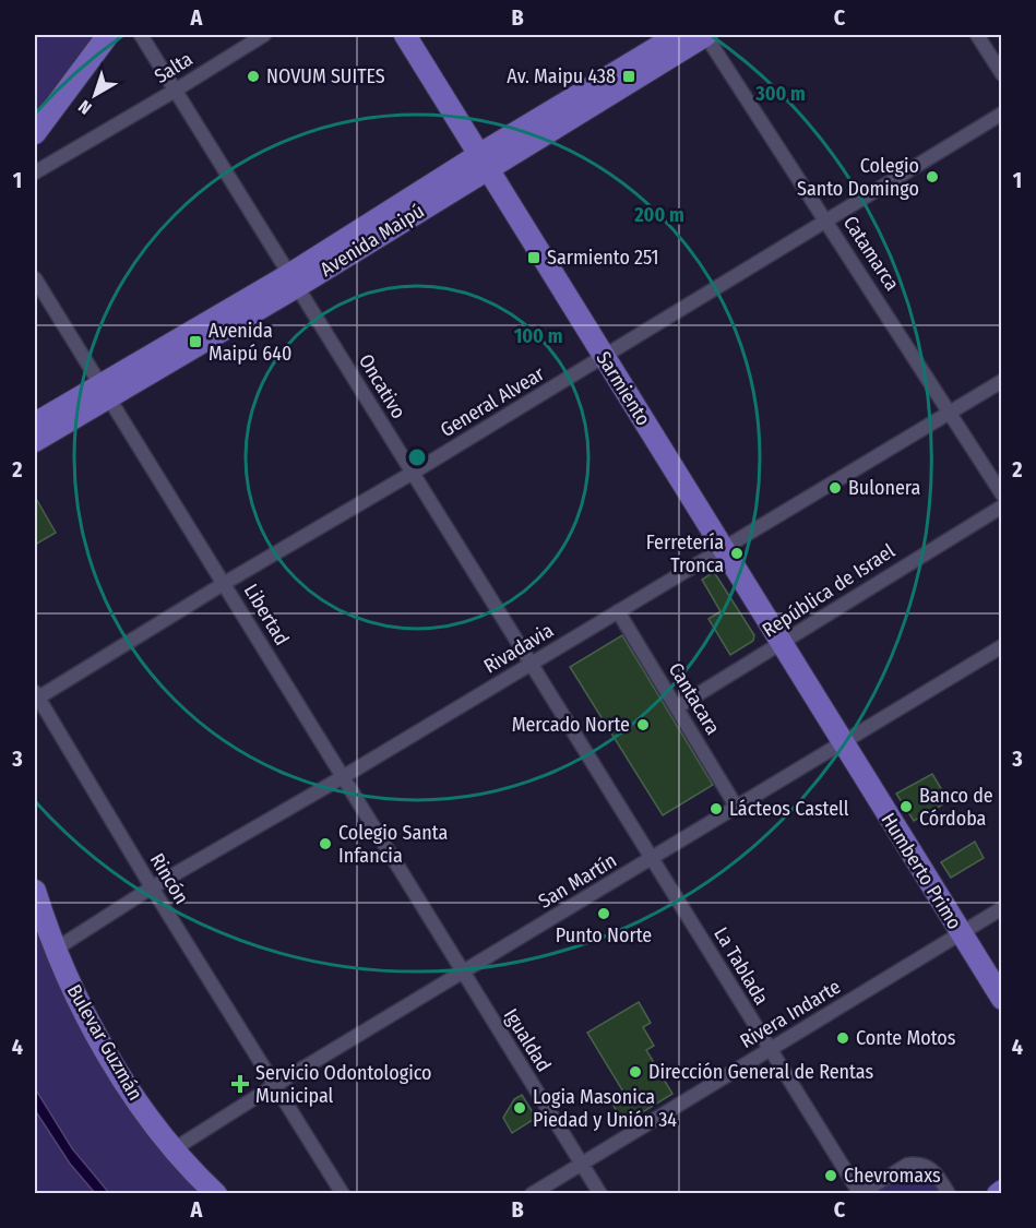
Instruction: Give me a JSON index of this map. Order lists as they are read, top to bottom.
{
  "streets": {
    "main road": [
      "Avenida Maipú",
      "Sarmiento",
      "Humberto Primo",
      "Bulevar Guzmán"
    ],
    "street": [
      "Salta",
      "Catamarca",
      "Oncativo",
      "General Alvear",
      "República de Israel",
      "Libertad",
      "Rivadavia",
      "Cantacara",
      "Rincón",
      "San Martín",
      "La Tablada",
      "Rivera Indarte",
      "Igualdad"
    ]
  },
  "crossings": [
    ["Salta", "Oncativo"],
    ["Avenida Maipú", "Catamarca"],
    ["Avenida Maipú", "Oncativo"],
    ["Avenida Maipú", "Sarmiento"],
    ["Avenida Maipú", "Libertad"],
    ["Catamarca", "General Alvear"],
    ["Catamarca", "Rivadavia"],
    ["Oncativo", "General Alvear"],
    ["Oncativo", "Rivadavia"],
    ["Oncativo", "San Martín"],
    ["Oncativo", "La Tablada"],
    ["Sarmiento", "General Alvear"],
    ["Sarmiento", "República de Israel"],
    ["Sarmiento", "Rivadavia"],
    ["Sarmiento", "Humberto Primo"],
    ["Sarmiento", "San Martín"],
    ["General Alvear", "Libertad"],
    ["General Alvear", "Rincón"],
    ["República de Israel", "Cantacara"],
    ["Libertad", "Rivadavia"],
    ["Libertad", "San Martín"],
    ["Libertad", "Igualdad"],
    ["Rivadavia", "Cantacara"],
    ["Rivadavia", "Rincón"],
    ["Rivadavia", "Bulevar Guzmán"],
    ["Cantacara", "San Martín"],
    ["Humberto Primo", "San Martín"],
    ["Humberto Primo", "Rivera Indarte"],
    ["Rincón", "San Martín"],
    ["San Martín", "La Tablada"],
    ["San Martín", "Igualdad"],
    ["San Martín", "Bulevar Guzmán"],
    ["La Tablada", "Rivera Indarte"],
    ["Rivera Indarte", "Igualdad"]
  ],
  "places": {
    "other": [
      "NOVUM SUITES",
      "Colegio Santo Domingo",
      "Bulonera",
      "Ferretería Tronca",
      "Mercado Norte",
      "Banco de Córdoba",
      "Lácteos Castell",
      "Colegio Santa Infancia",
      "Punto Norte",
      "Conte Motos",
      "Dirección General de Rentas",
      "Logia Masonica Piedad y Unión 34",
      "Chevromaxs"
    ],
    "transit": ["Av. Maipu 438", "Sarmiento 251", "Avenida Maipú 640"],
    "health": ["Servicio Odontologico Municipal"]
  },
  "north": "bottom left",
  "grid": {
    "columns": ["A", "B", "C"],
    "rows": [
      "1",
      "2",
      "3",
      "4"
    ]
  },
  "rings": ["300 m", "200 m", "100 m"]
}
